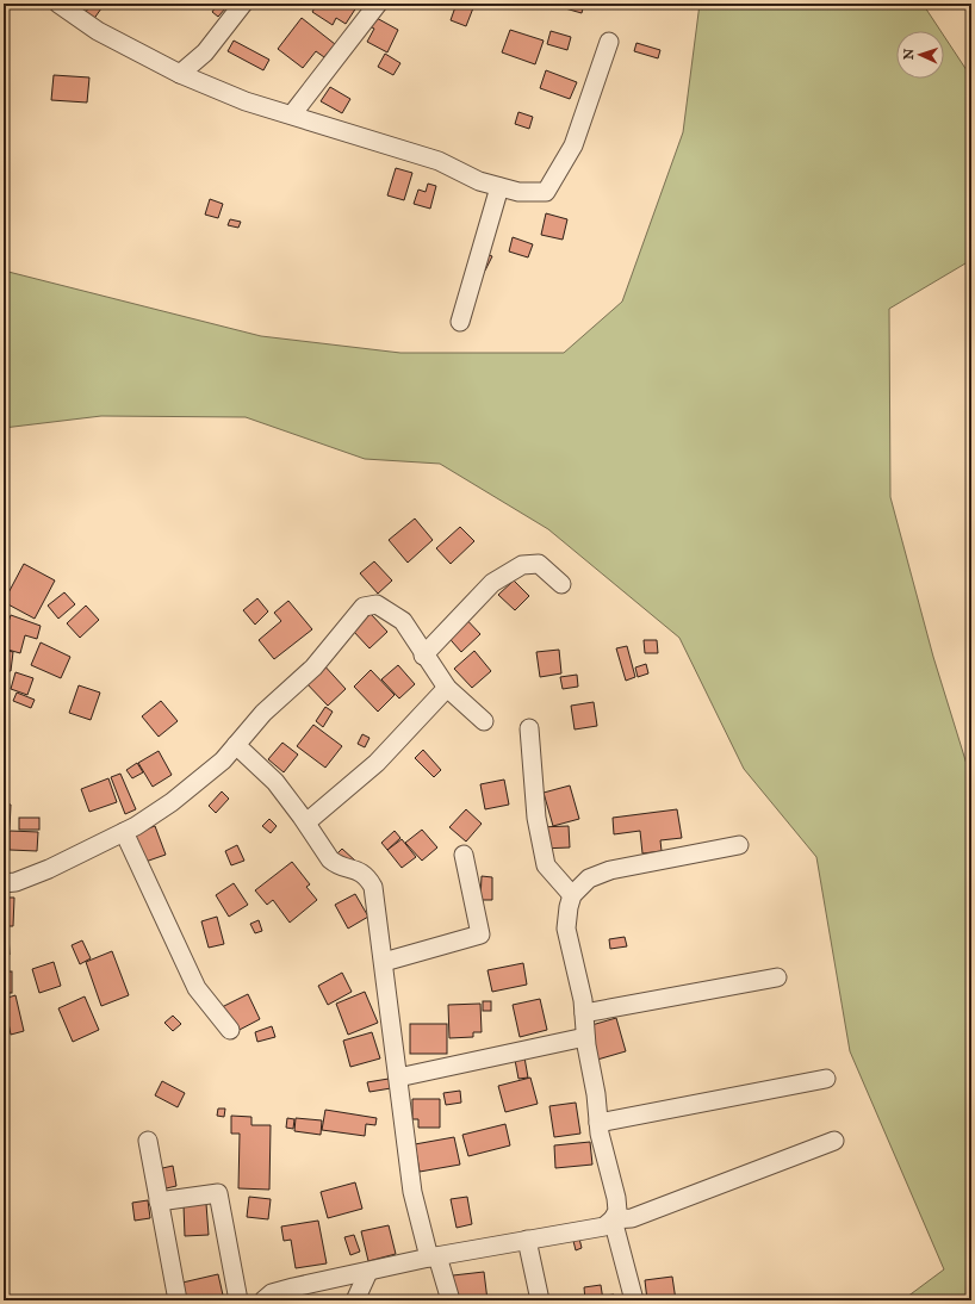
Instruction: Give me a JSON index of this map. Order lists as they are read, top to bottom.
{
  "north": "left"
}
